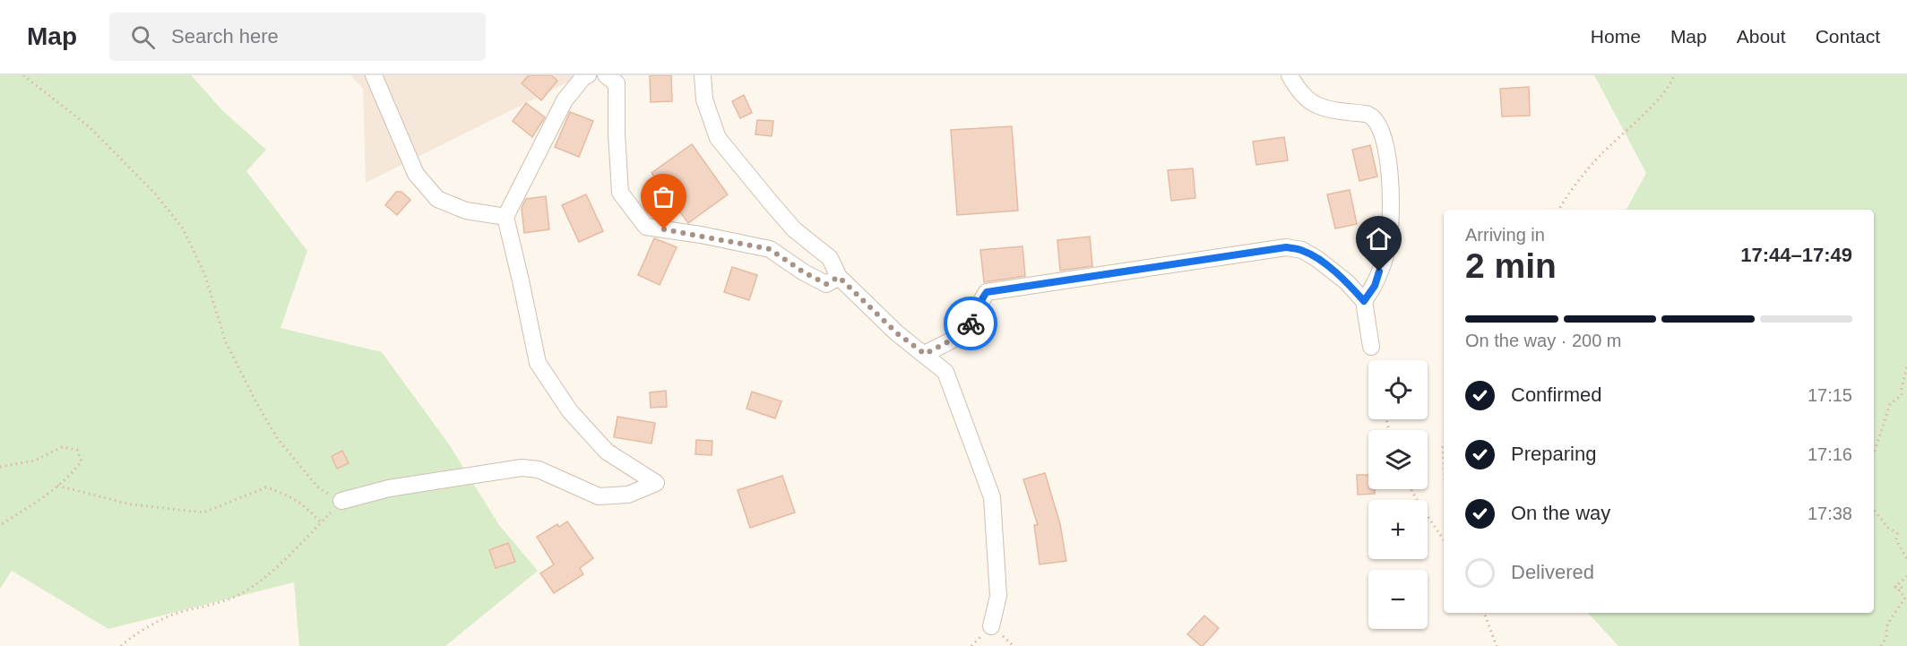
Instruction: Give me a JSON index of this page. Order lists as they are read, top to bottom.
{
  "page": {
    "header": "Map",
    "search": "Search here",
    "nav": [
      "Home",
      "Map",
      "About",
      "Contact"
    ],
    "heading": ["2 min", "Arriving in", "17:44–17:49"],
    "bar": "On the way · 200 m",
    "map_buttons": ["+", "−"],
    "list": [
      ["Confirmed", "17:15"],
      ["Preparing", "17:16"],
      ["On the way", "17:38"],
      "Delivered"
    ]
  }
}
